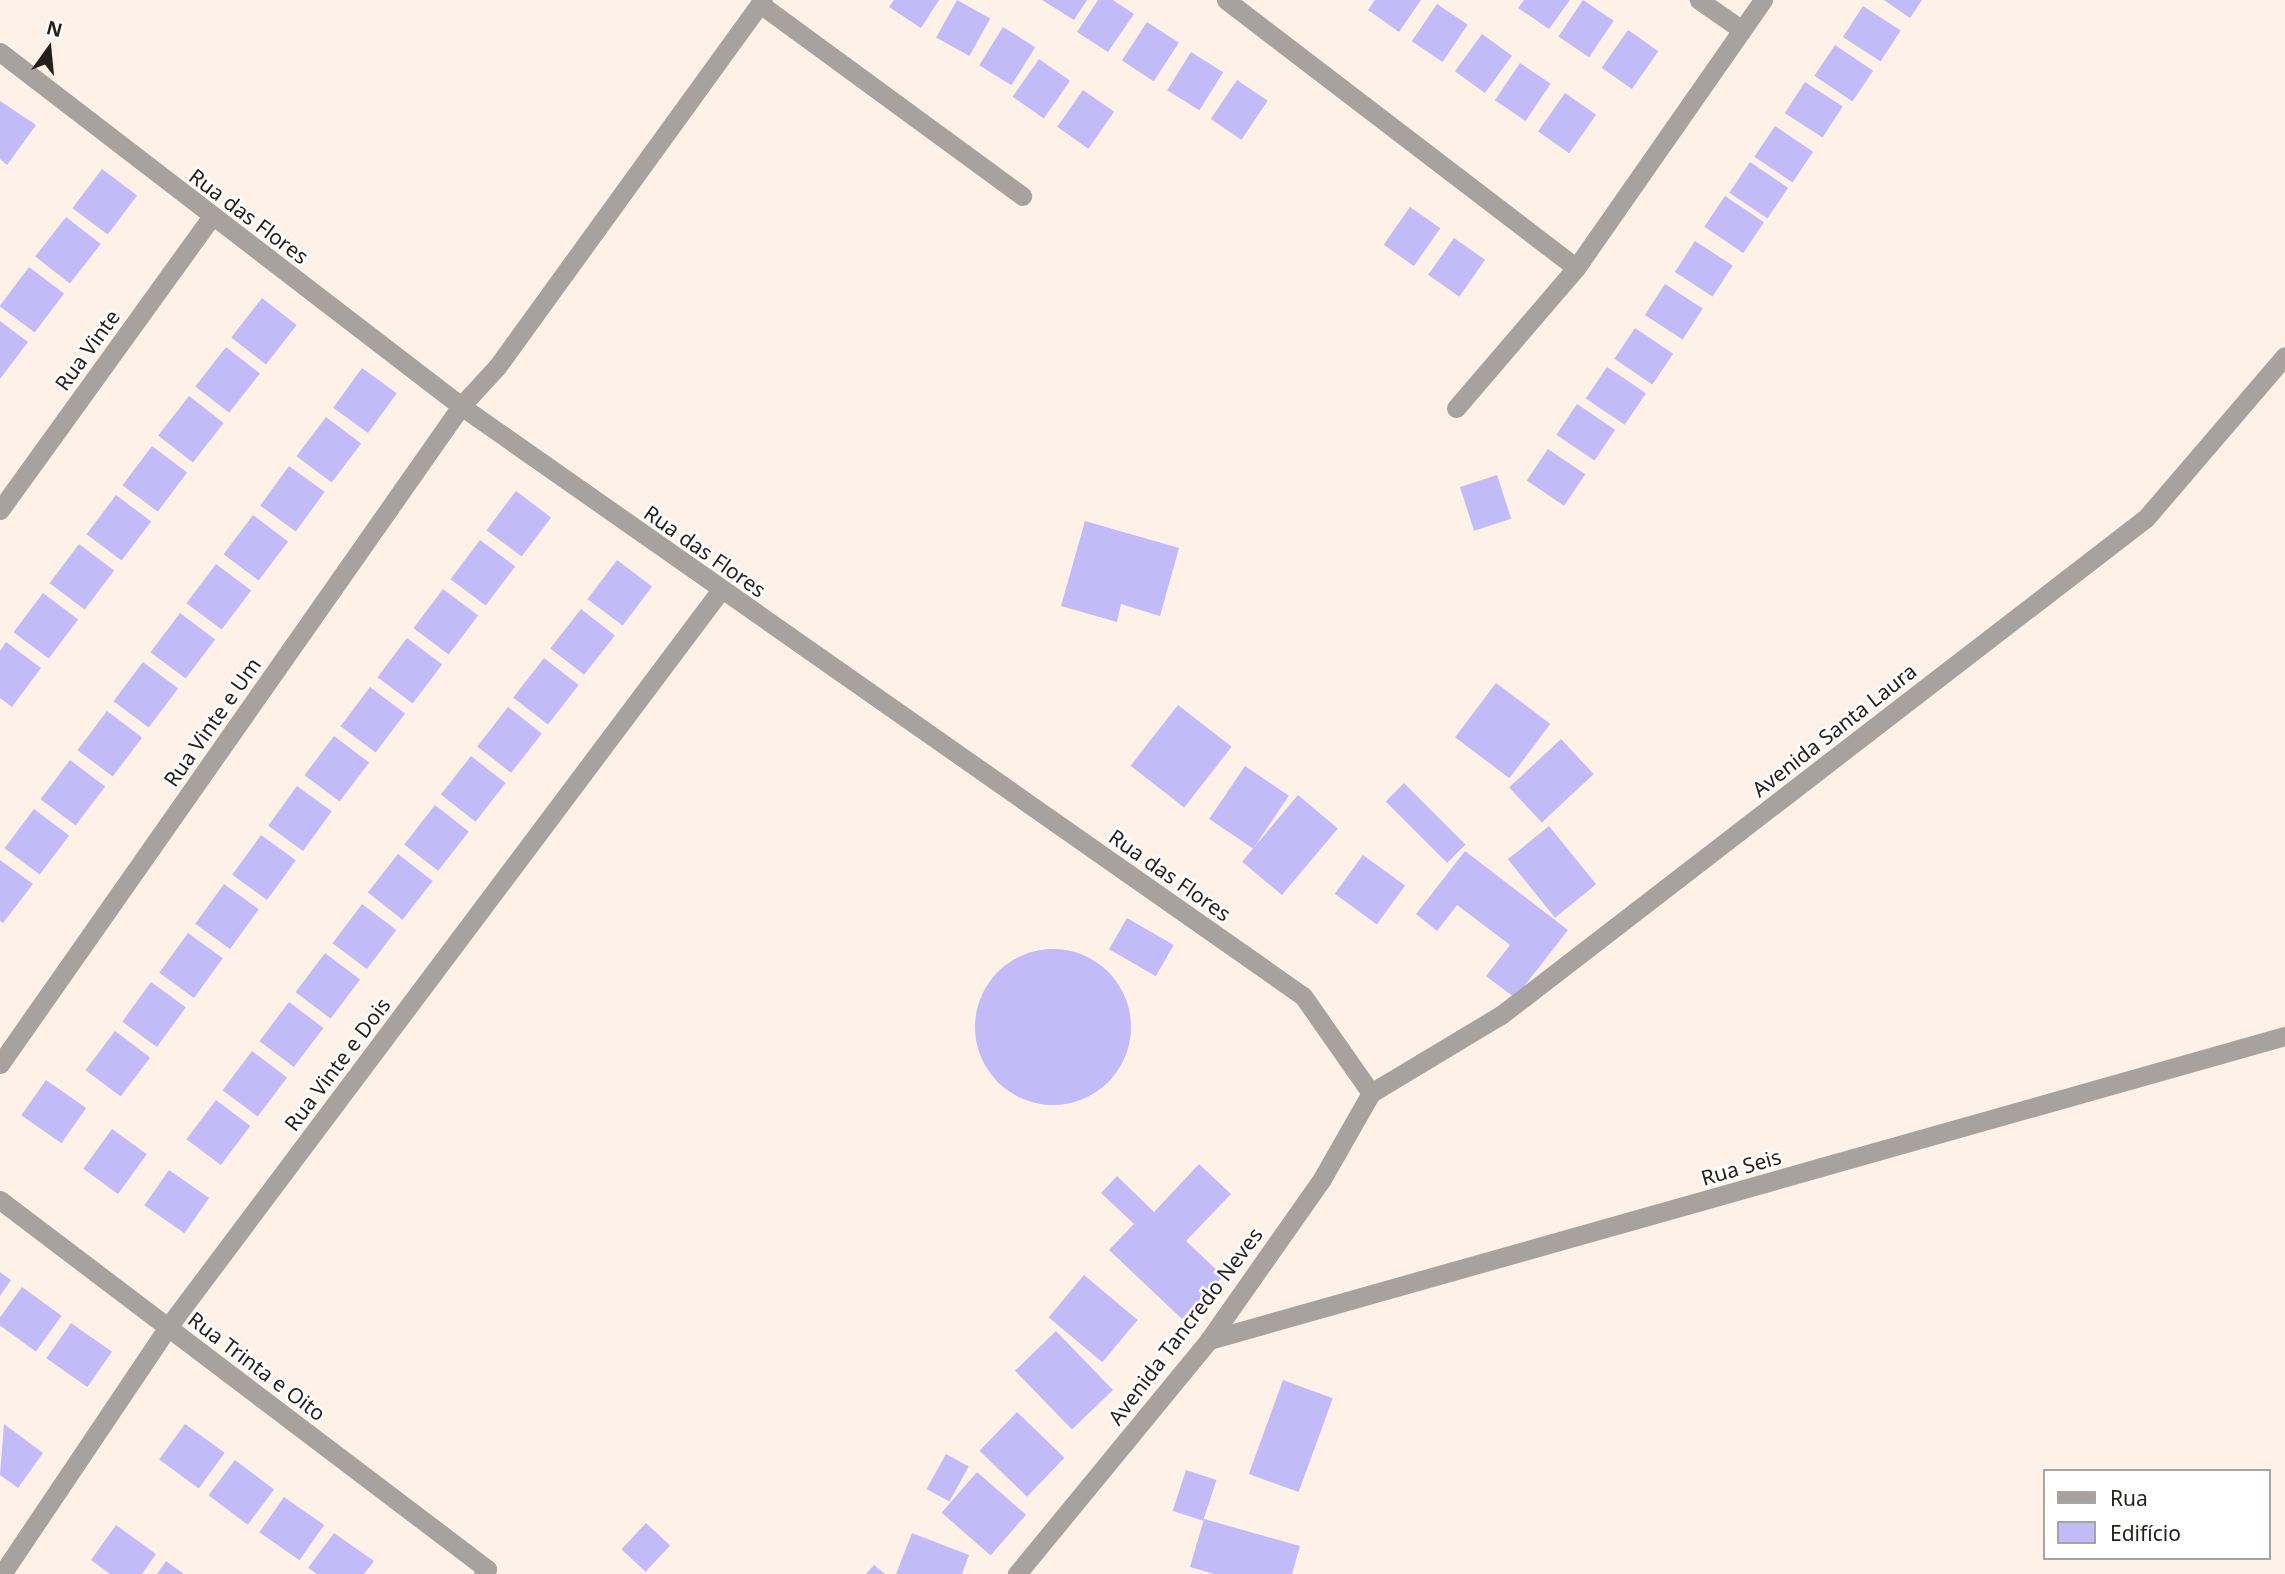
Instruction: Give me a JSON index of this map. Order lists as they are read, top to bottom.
{
  "streets": {
    "street": [
      "Rua das Flores",
      "Rua Vinte",
      "Rua Vinte e Um",
      "Avenida Santa Laura",
      "Rua Vinte e Dois",
      "Rua Seis",
      "Avenida Tancredo Neves",
      "Rua Trinta e Oito"
    ]
  },
  "crossings": [
    ["Rua das Flores", "Rua Vinte"],
    ["Rua das Flores", "Rua Vinte e Um"],
    ["Rua das Flores", "Avenida Santa Laura"],
    ["Rua das Flores", "Rua Vinte e Dois"],
    ["Rua das Flores", "Avenida Tancredo Neves"],
    ["Avenida Santa Laura", "Avenida Tancredo Neves"],
    ["Rua Vinte e Dois", "Rua Trinta e Oito"],
    ["Rua Seis", "Avenida Tancredo Neves"]
  ],
  "legend": ["Rua", "Edifício"],
  "north": "top"
}
